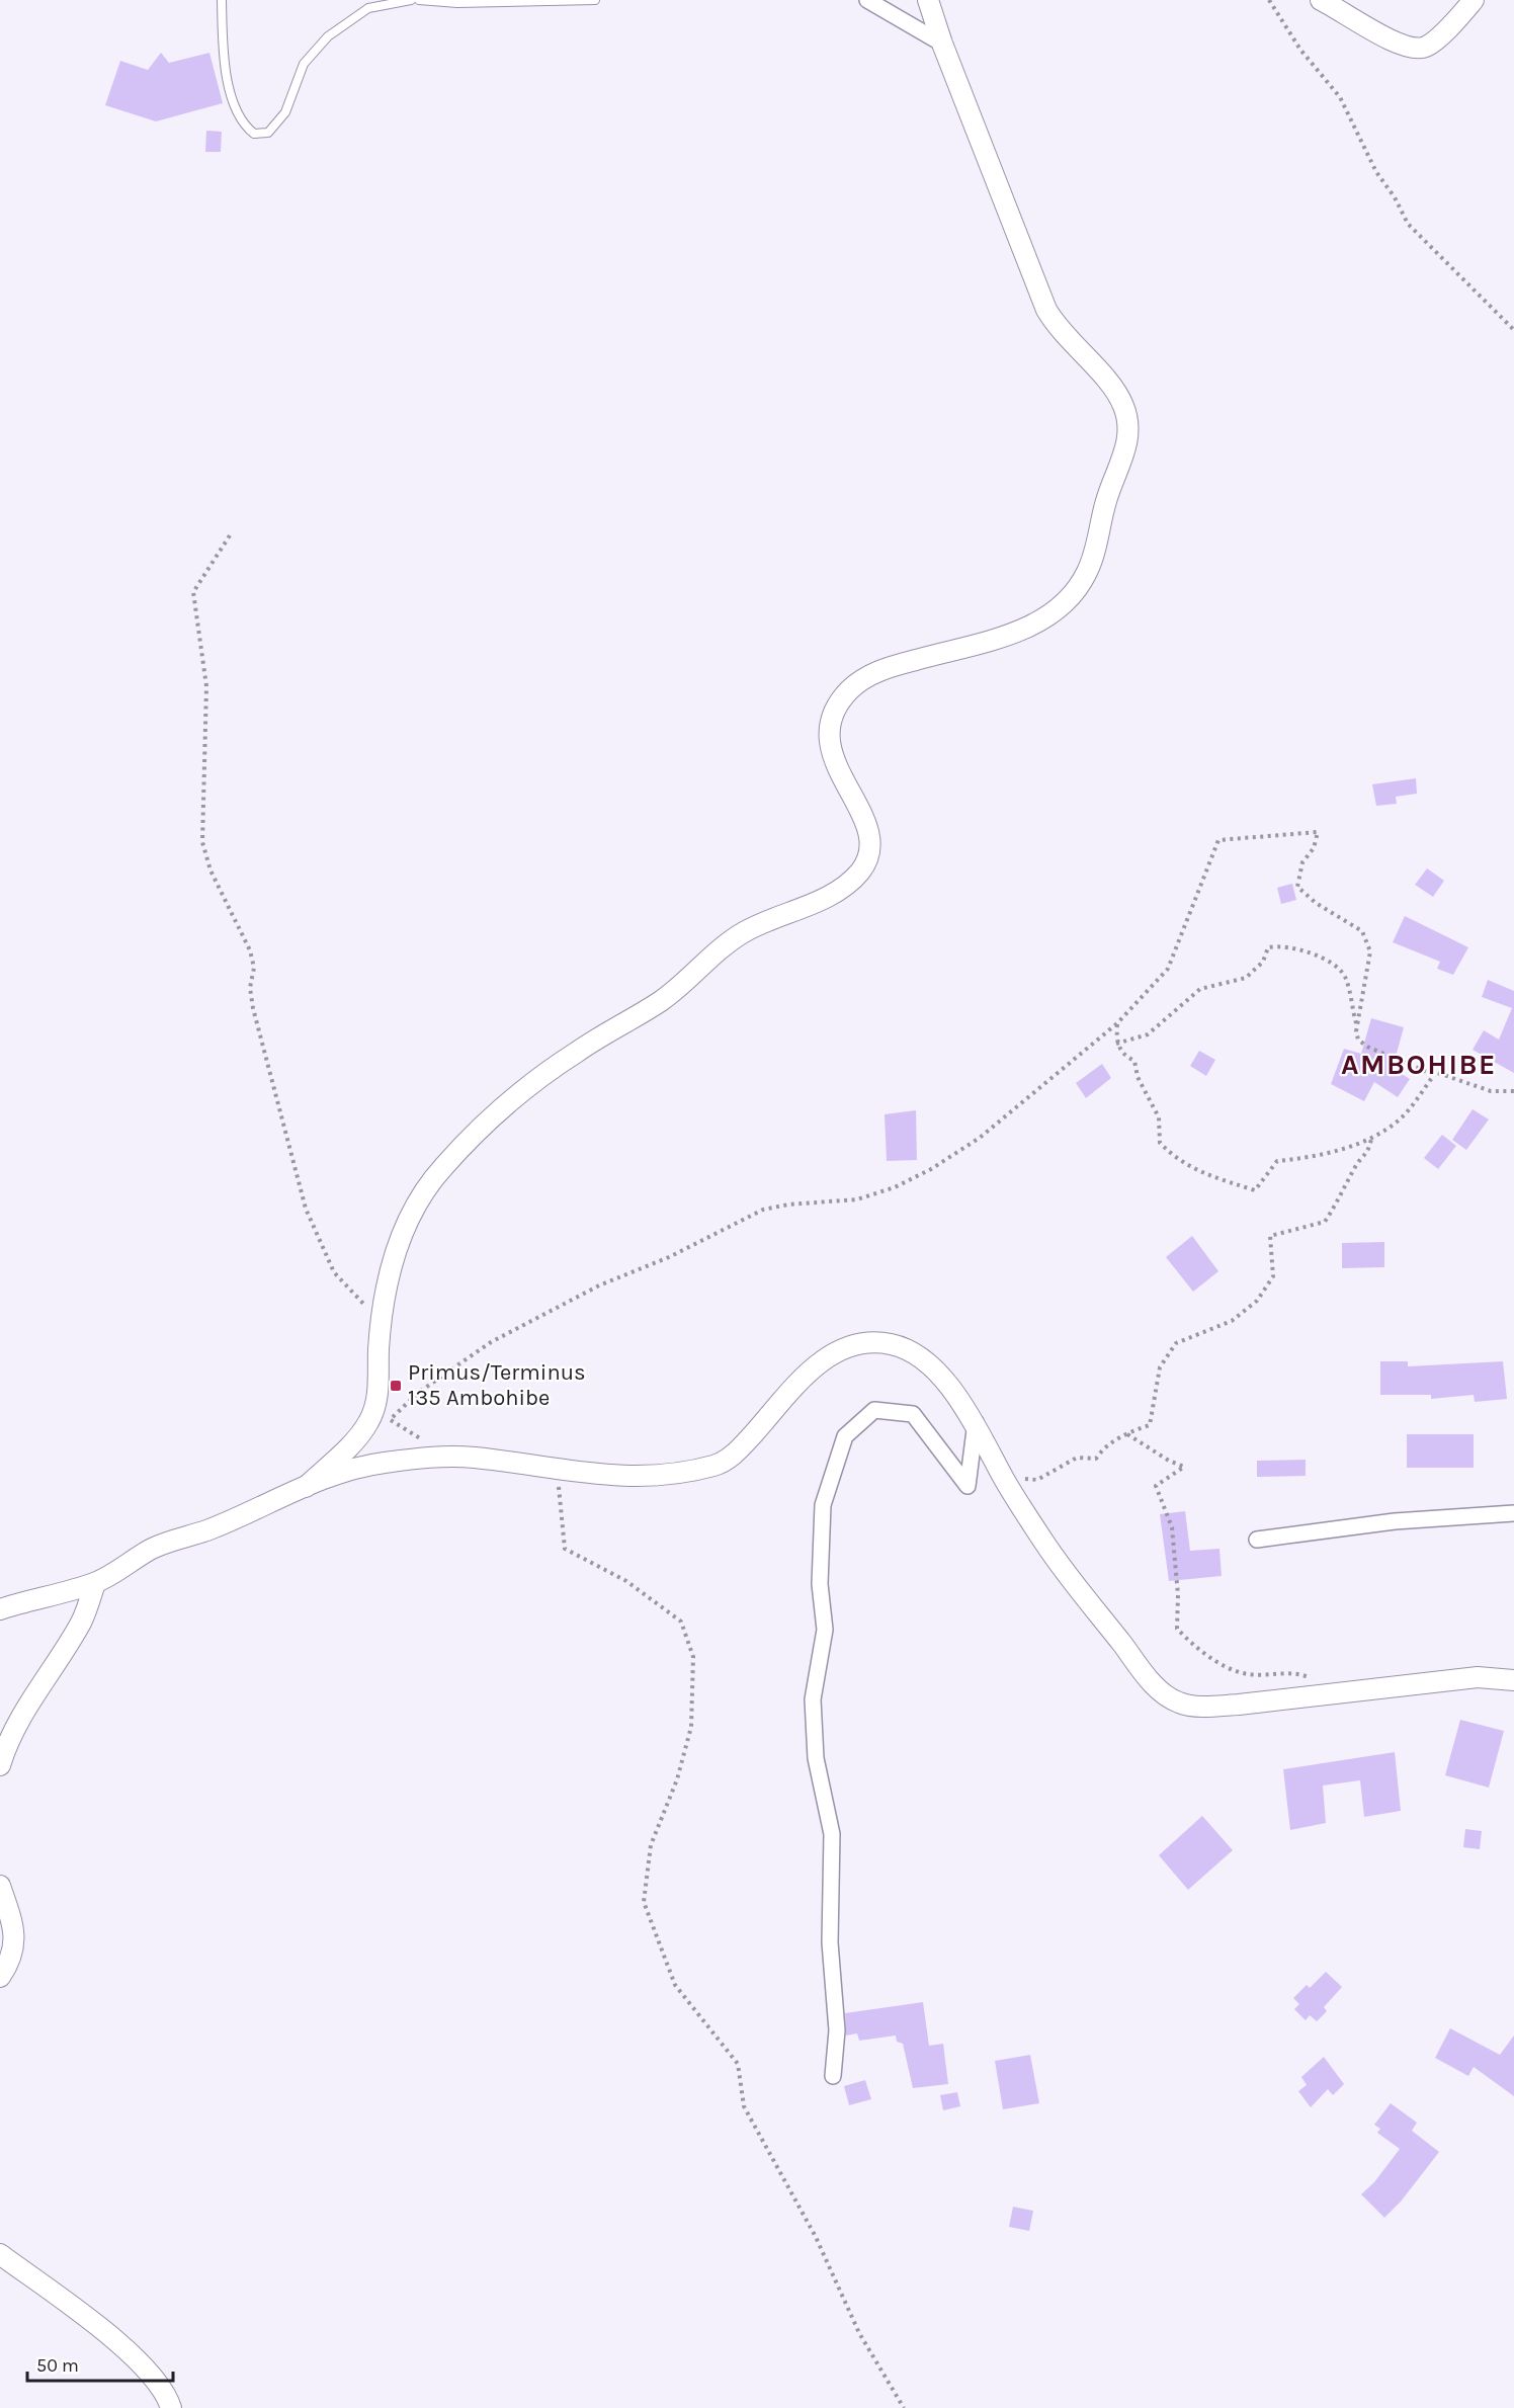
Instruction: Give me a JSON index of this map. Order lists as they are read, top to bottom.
{
  "districts": ["AMBOHIBE"],
  "places": {
    "transit": ["Primus/Terminus 135 Ambohibe"]
  },
  "scale_bar": "50 m"
}
